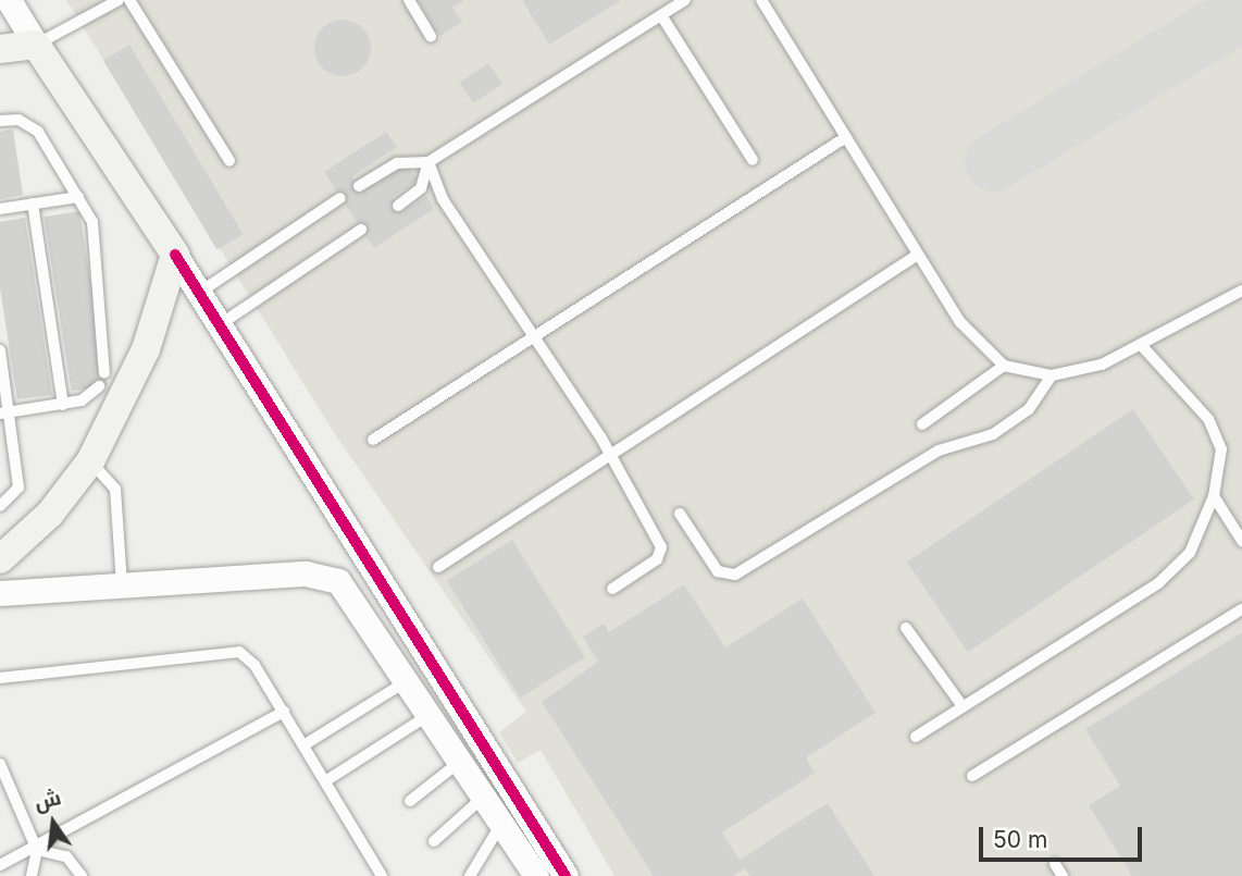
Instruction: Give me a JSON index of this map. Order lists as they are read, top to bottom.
{
  "scale_bar": "50 m",
  "north": "top"
}
